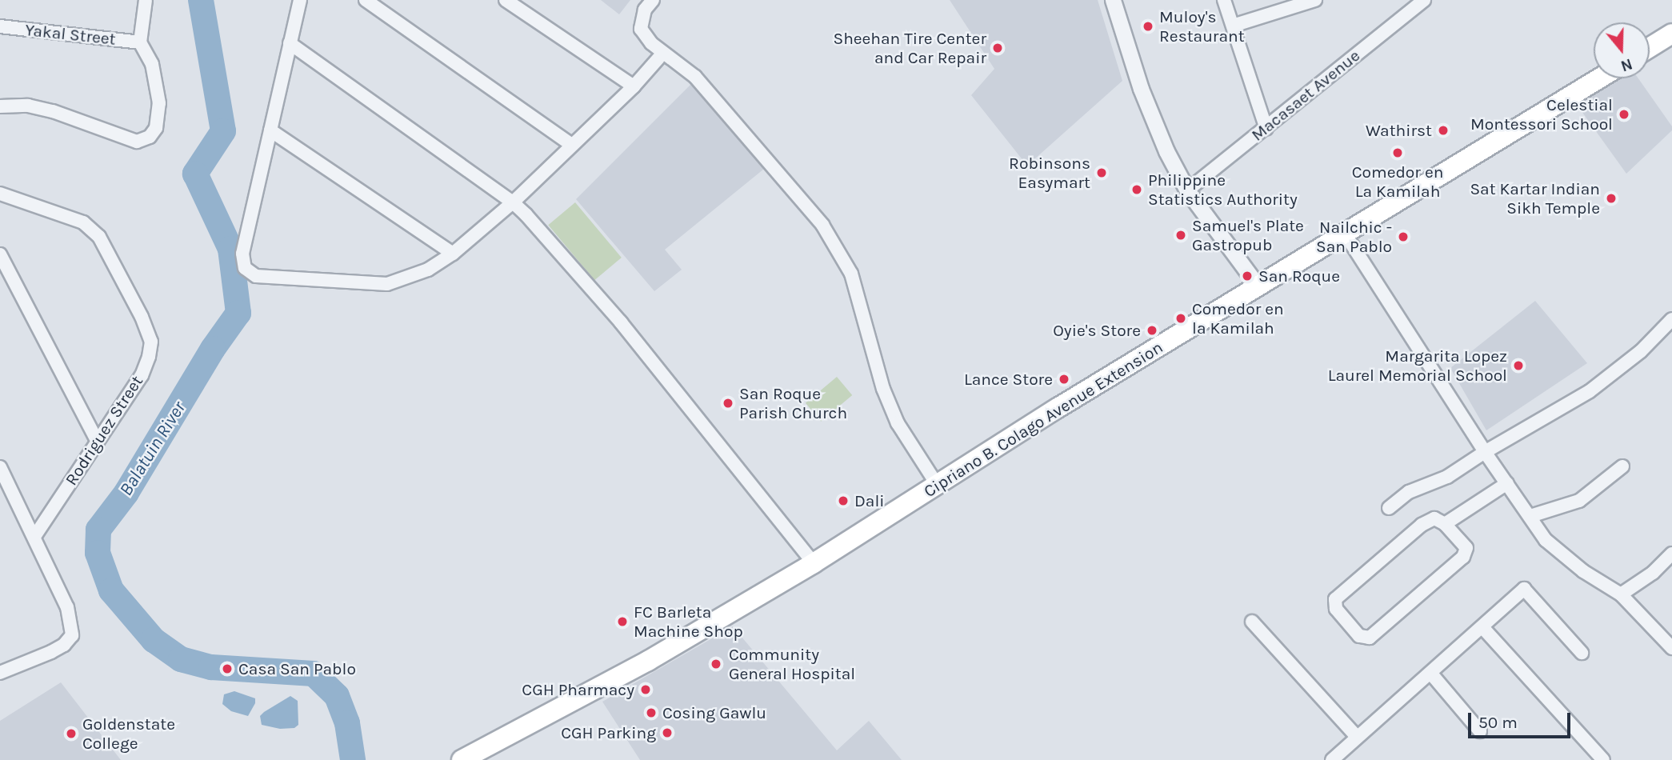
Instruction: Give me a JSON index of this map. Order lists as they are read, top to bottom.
{
  "streets": {
    "main road": ["Cipriano B. Colago Avenue Extension"],
    "street": ["Yakal Street", "Macasaet Avenue", "Rodriguez Street"]
  },
  "water": ["Balatuin River"],
  "places": [
    "Muloy's Restaurant",
    "Sheehan Tire Center and Car Repair",
    "Celestial Montessori School",
    "Wathirst",
    "Comedor en La Kamilah",
    "Robinsons Easymart",
    "Philippine Statistics Authority",
    "Sat Kartar Indian Sikh Temple",
    "Samuel's Plate Gastropub",
    "Nailchic - San Pablo",
    "San Roque",
    "Comedor en la Kamilah",
    "Oyie's Store",
    "Margarita Lopez Laurel Memorial School",
    "Lance Store",
    "San Roque Parish Church",
    "Dali",
    "FC Barleta Machine Shop",
    "Community General Hospital",
    "Casa San Pablo",
    "CGH Pharmacy",
    "Cosing Gawlu",
    "CGH Parking",
    "Goldenstate College"
  ],
  "scale_bar": "50 m",
  "north": "bottom"
}
